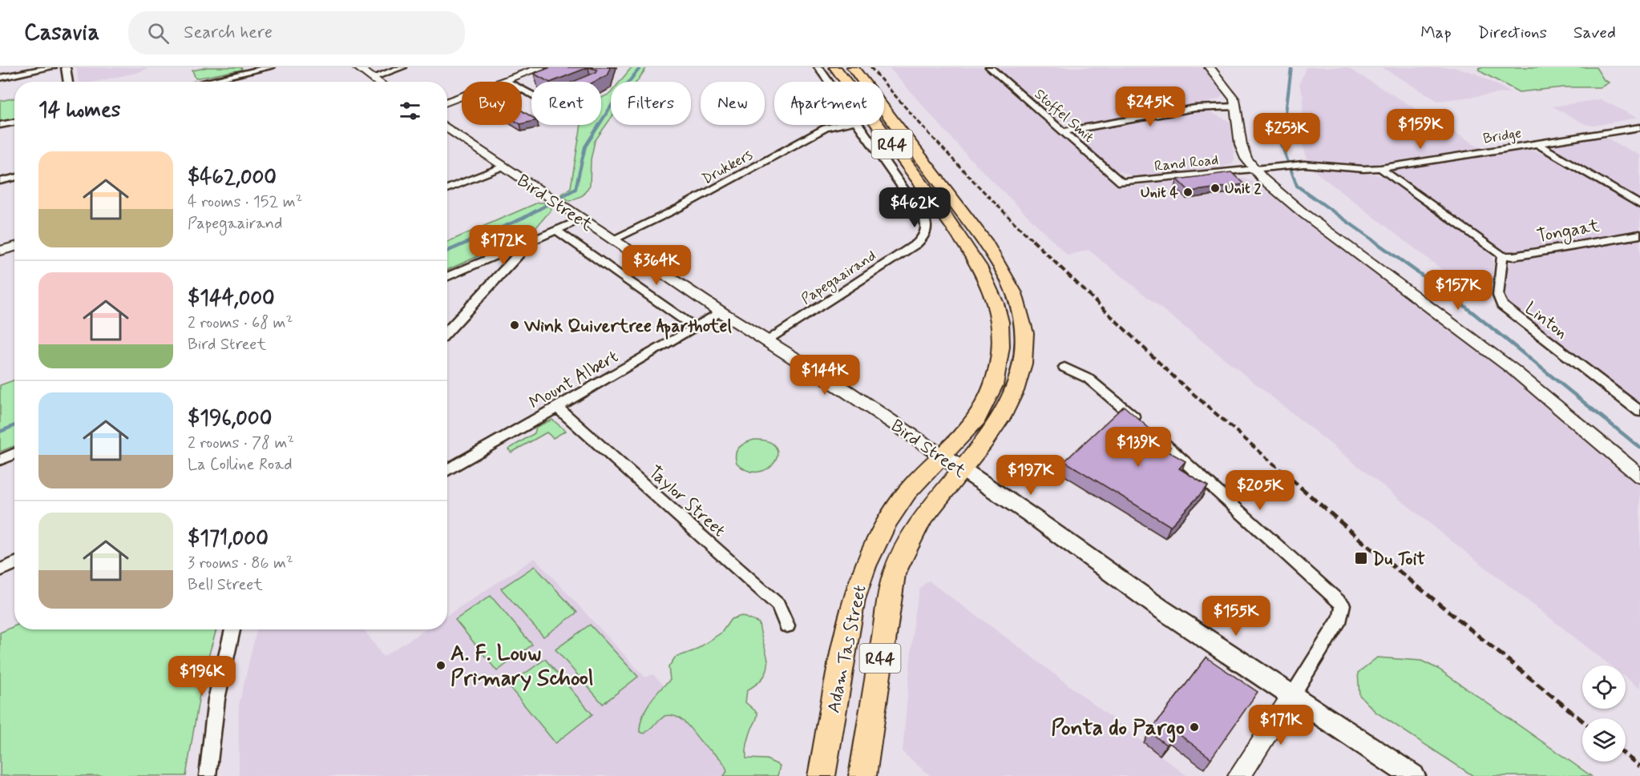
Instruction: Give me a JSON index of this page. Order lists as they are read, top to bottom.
{
  "streets": {
    "main road": ["R44", "Bird Street", "Adam Tas Street"],
    "street": [
      "Stoffel Smit",
      "Bridge",
      "Rand Road",
      "Drukkers",
      "Tongaat",
      "Papegaairand",
      "Linton",
      "Mount Albert",
      "Taylor Street"
    ]
  },
  "crossings": [
    ["Stoffel Smit", "Rand Road"],
    ["Bridge", "Rand Road"],
    ["Drukkers", "Bird Street"],
    ["Bird Street", "Papegaairand"],
    ["Bird Street", "Mount Albert"],
    ["Bird Street", "Adam Tas Street"],
    ["Tongaat", "Linton"],
    ["Mount Albert", "Taylor Street"]
  ],
  "places": {
    "other": [
      "Unit 2",
      "Unit 4",
      "Wink Quivertree Aparthotel",
      "A. F. Louw Primary School",
      "Ponta do Pargo"
    ],
    "transit": ["Du Toit"]
  },
  "page": {
    "header": "Casavia",
    "search": "Search here",
    "nav": ["Map", "Directions", "Saved"],
    "chip": [
      "Buy",
      "Rent",
      "Filters",
      "New",
      "Apartment"
    ],
    "heading": "14 homes",
    "price": [
      "$245K",
      "$159K",
      "$253K",
      "$462K",
      "$172K",
      "$364K",
      "$157K",
      "$144K",
      "$139K",
      "$197K",
      "$205K",
      "$155K",
      "$196K",
      "$171K"
    ],
    "list": [
      {
        "name": "$462,000",
        "note": "4 rooms · 152 m² · Papegaairand"
      },
      {
        "name": "$144,000",
        "note": "2 rooms · 68 m² · Bird Street"
      },
      {
        "name": "$196,000",
        "note": "2 rooms · 78 m² · La Colline Road"
      },
      {
        "name": "$171,000",
        "note": "3 rooms · 86 m² · Bell Street"
      }
    ]
  }
}
